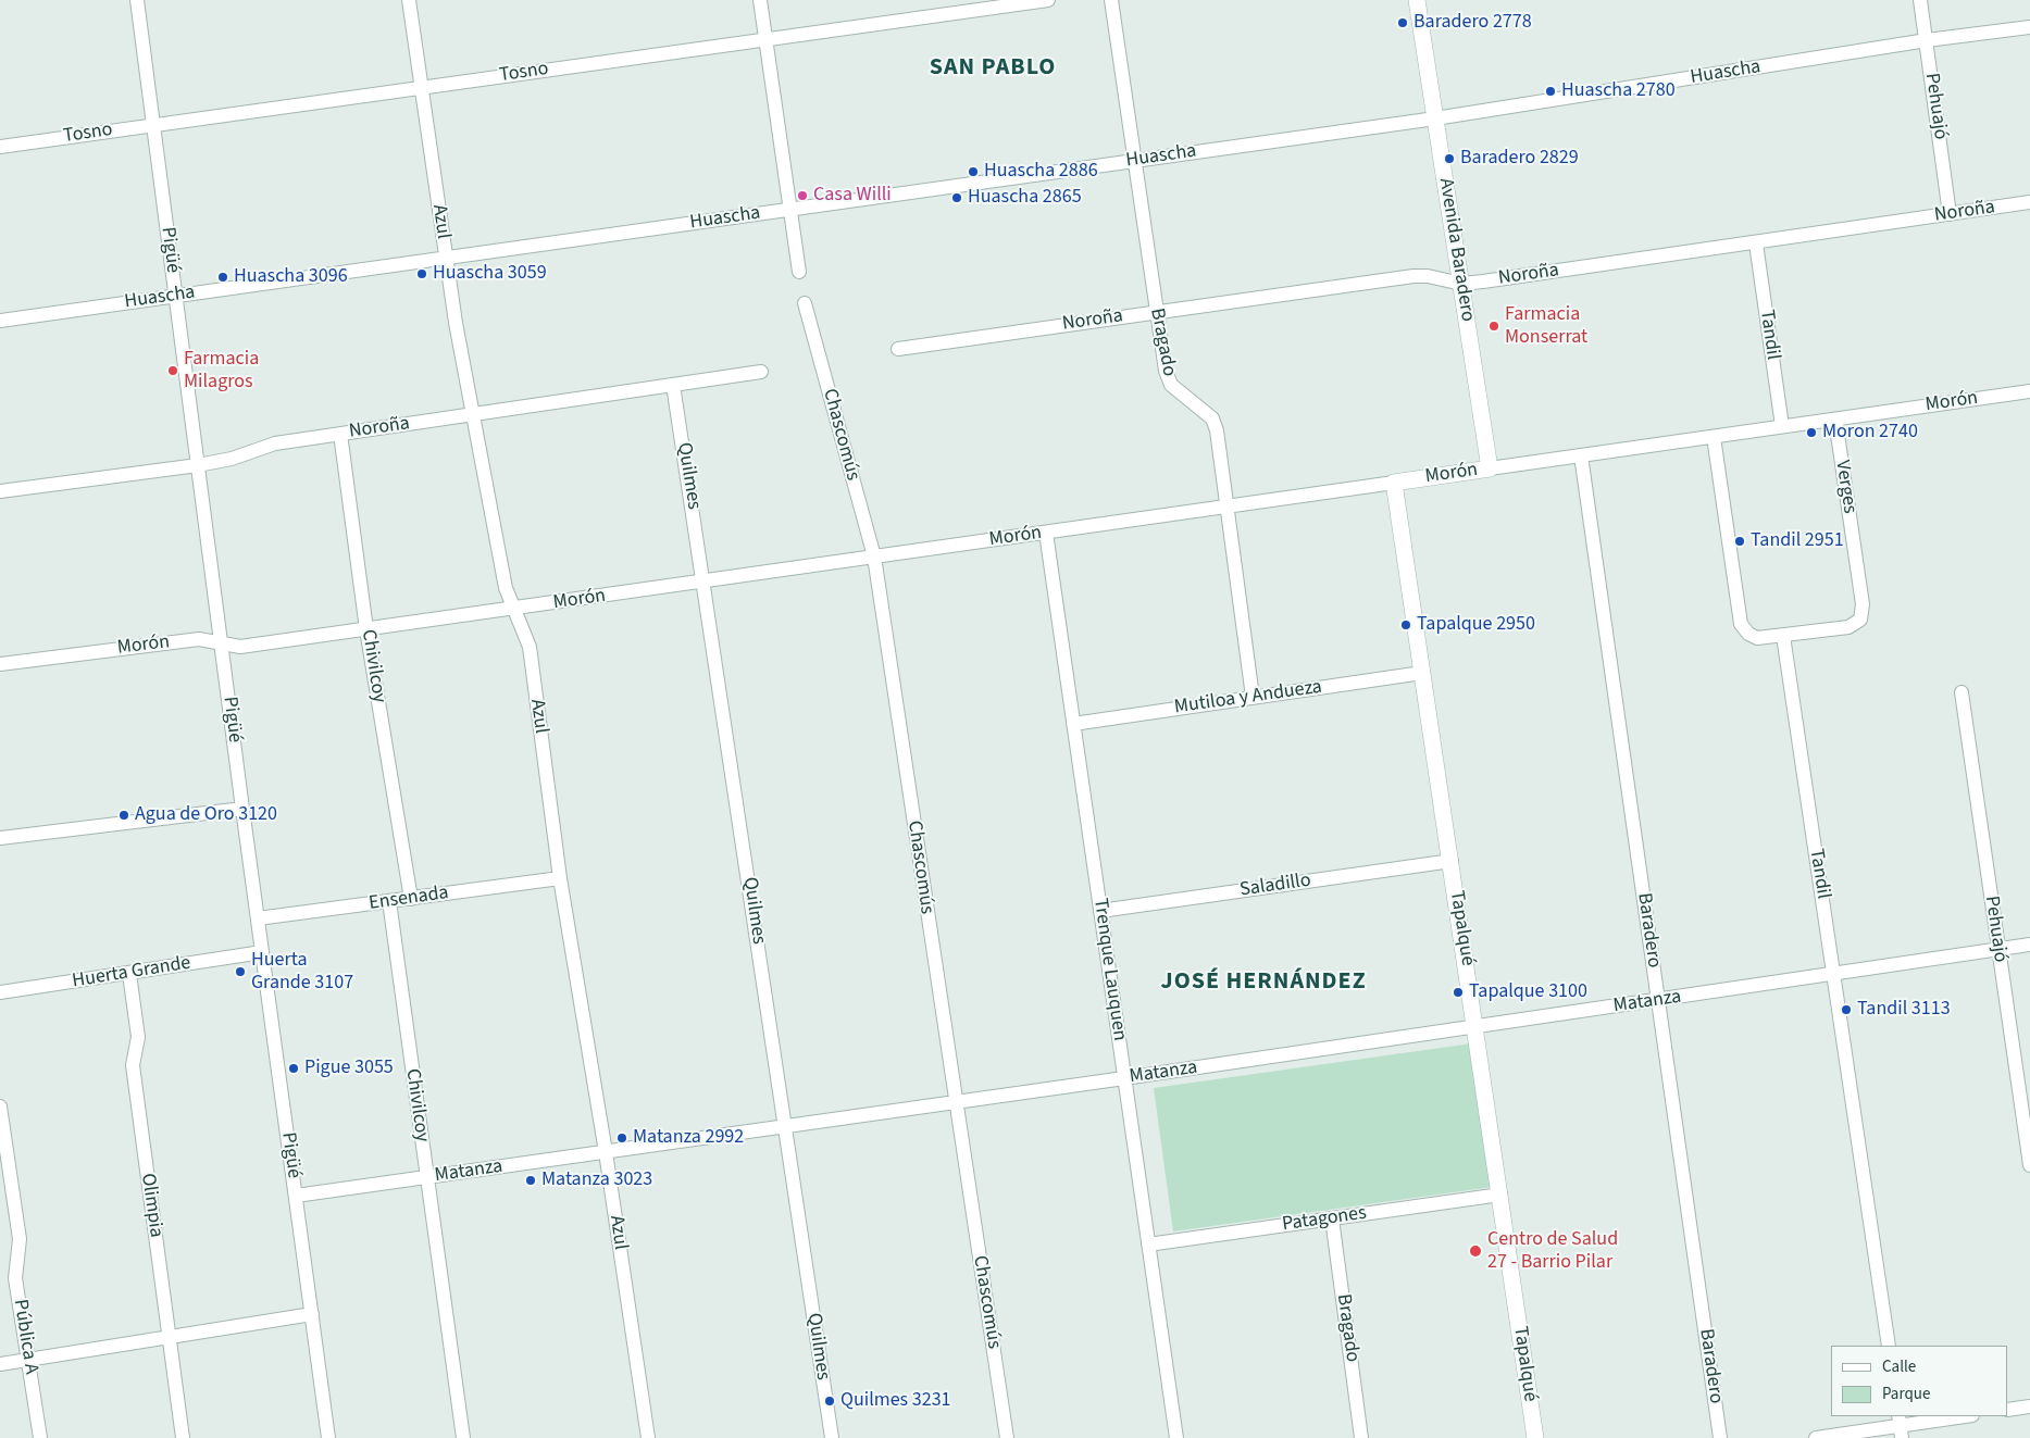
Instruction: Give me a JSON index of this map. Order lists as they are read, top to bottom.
{
  "streets": {
    "main road": ["Avenida Baradero", "Morón", "Tapalqué"],
    "street": [
      "Tosno",
      "Huascha",
      "Pehuajó",
      "Noroña",
      "Azul",
      "Pigüé",
      "Tandil",
      "Bragado",
      "Chascomús",
      "Quilmes",
      "Verges",
      "Chivilcoy",
      "Mutiloa y Andueza",
      "Saladillo",
      "Ensenada",
      "Baradero",
      "Trenque Lauquen",
      "Huerta Grande",
      "Matanza",
      "Olimpia",
      "Patagones",
      "Pública A"
    ]
  },
  "crossings": [
    ["Tosno", "Azul"],
    ["Tosno", "Pigüé"],
    ["Huascha", "Pehuajó"],
    ["Huascha", "Azul"],
    ["Huascha", "Pigüé"],
    ["Huascha", "Avenida Baradero"],
    ["Huascha", "Bragado"],
    ["Pehuajó", "Noroña"],
    ["Pehuajó", "Matanza"],
    ["Noroña", "Azul"],
    ["Noroña", "Pigüé"],
    ["Noroña", "Avenida Baradero"],
    ["Noroña", "Tandil"],
    ["Noroña", "Bragado"],
    ["Noroña", "Quilmes"],
    ["Noroña", "Chivilcoy"],
    ["Azul", "Morón"],
    ["Azul", "Ensenada"],
    ["Azul", "Matanza"],
    ["Pigüé", "Morón"],
    ["Pigüé", "Ensenada"],
    ["Pigüé", "Huerta Grande"],
    ["Pigüé", "Matanza"],
    ["Avenida Baradero", "Morón"],
    ["Tandil", "Morón"],
    ["Tandil", "Verges"],
    ["Tandil", "Matanza"],
    ["Bragado", "Morón"],
    ["Bragado", "Mutiloa y Andueza"],
    ["Bragado", "Patagones"],
    ["Morón", "Chascomús"],
    ["Morón", "Quilmes"],
    ["Morón", "Verges"],
    ["Morón", "Chivilcoy"],
    ["Morón", "Tapalqué"],
    ["Morón", "Baradero"],
    ["Morón", "Trenque Lauquen"],
    ["Chascomús", "Matanza"],
    ["Quilmes", "Matanza"],
    ["Chivilcoy", "Ensenada"],
    ["Chivilcoy", "Matanza"],
    ["Mutiloa y Andueza", "Tapalqué"],
    ["Mutiloa y Andueza", "Trenque Lauquen"],
    ["Saladillo", "Tapalqué"],
    ["Saladillo", "Trenque Lauquen"],
    ["Tapalqué", "Matanza"],
    ["Tapalqué", "Patagones"],
    ["Baradero", "Matanza"],
    ["Trenque Lauquen", "Matanza"],
    ["Trenque Lauquen", "Patagones"],
    ["Huerta Grande", "Olimpia"]
  ],
  "districts": ["SAN PABLO", "JOSÉ HERNÁNDEZ"],
  "places": [
    "Baradero 2778",
    "Huascha 2780",
    "Baradero 2829",
    "Huascha 2886",
    "Casa Willi",
    "Huascha 2865",
    "Huascha 3059",
    "Huascha 3096",
    "Farmacia Monserrat",
    "Farmacia Milagros",
    "Moron 2740",
    "Tandil 2951",
    "Tapalque 2950",
    "Agua de Oro 3120",
    "Huerta Grande 3107",
    "Tapalque 3100",
    "Tandil 3113",
    "Pigue 3055",
    "Matanza 2992",
    "Matanza 3023",
    "Centro de Salud 27 - Barrio Pilar",
    "Quilmes 3231"
  ],
  "legend": ["Calle", "Parque"]
}
